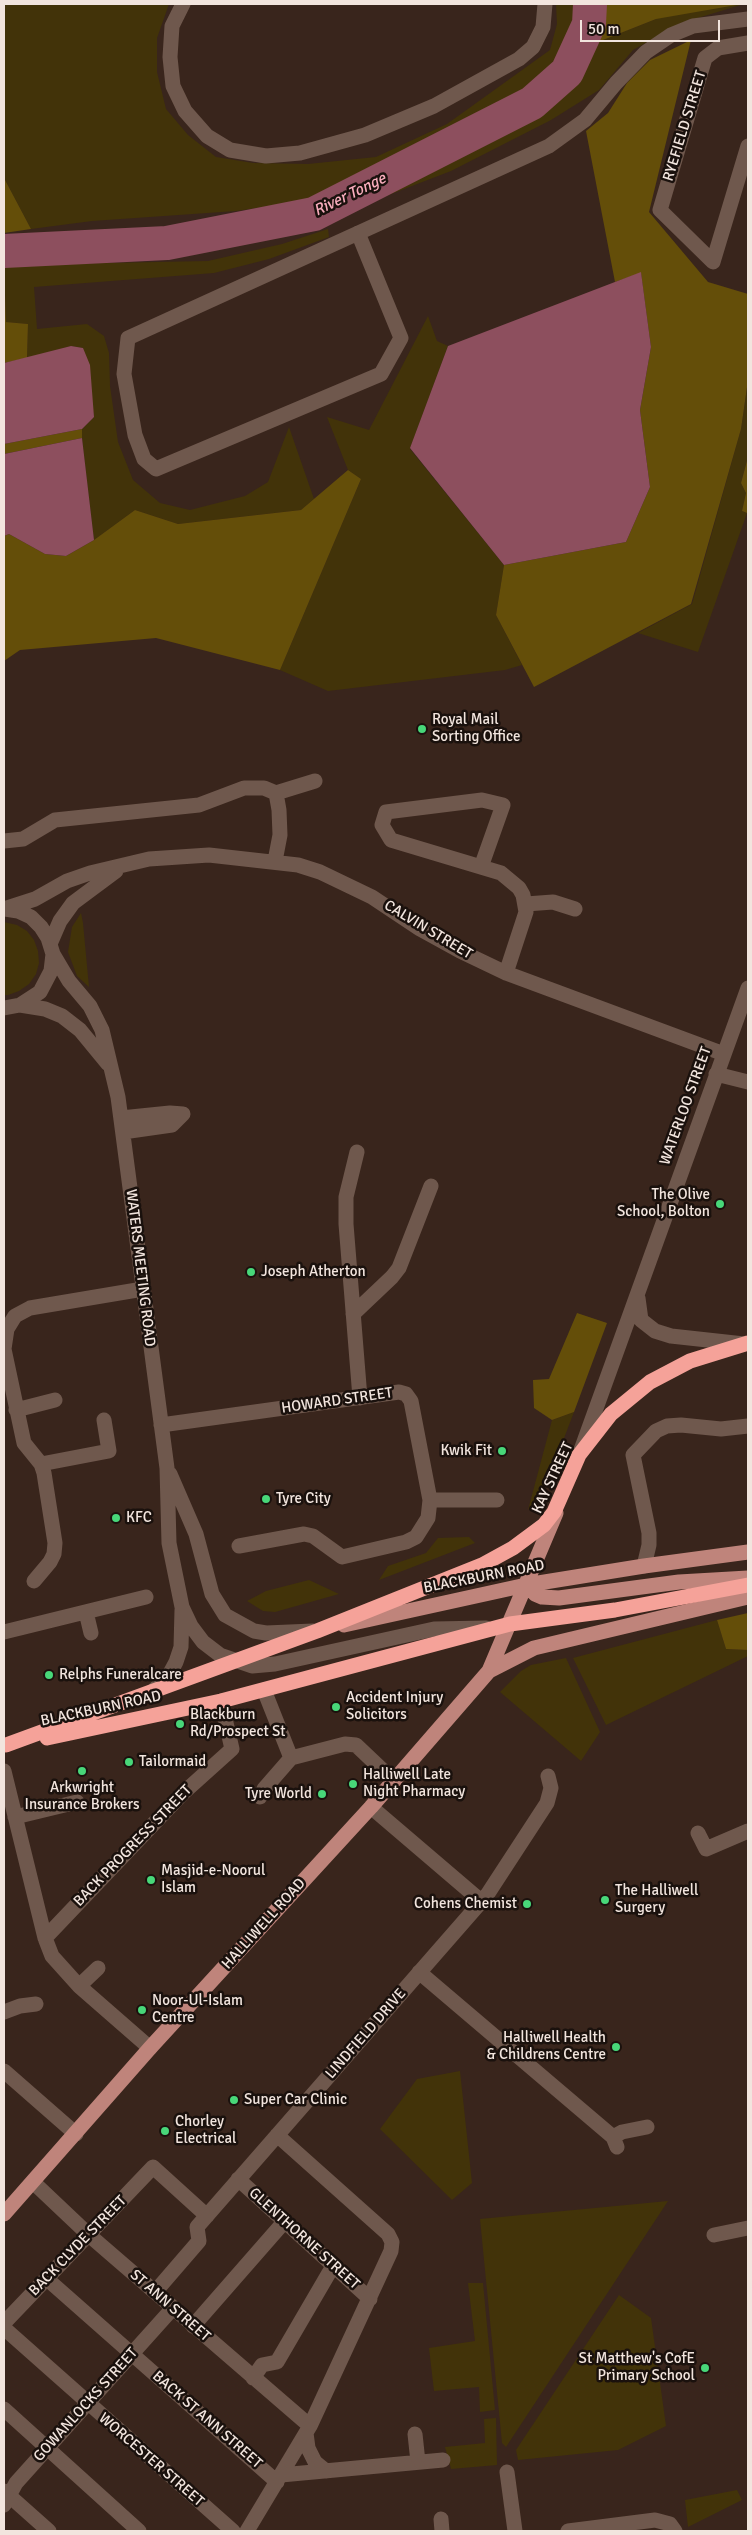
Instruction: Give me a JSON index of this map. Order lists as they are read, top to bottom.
{
  "streets": {
    "highway": ["KAY STREET", "BLACKBURN ROAD"],
    "main road": ["HALLIWELL ROAD"],
    "street": [
      "RYEFIELD STREET",
      "CALVIN STREET",
      "WATERLOO STREET",
      "WATERS MEETING ROAD",
      "HOWARD STREET",
      "BACK PROGRESS STREET",
      "LINDFIELD DRIVE",
      "GLENTHORNE STREET",
      "BACK CLYDE STREET",
      "ST ANN STREET",
      "GOWANLOCKS STREET",
      "BACK ST ANN STREET",
      "WORCESTER STREET"
    ]
  },
  "crossings": [
    ["CALVIN STREET", "WATERLOO STREET"],
    ["CALVIN STREET", "WATERS MEETING ROAD"],
    ["WATERLOO STREET", "KAY STREET"],
    ["WATERS MEETING ROAD", "HOWARD STREET"],
    ["WATERS MEETING ROAD", "BLACKBURN ROAD"],
    ["KAY STREET", "BLACKBURN ROAD"],
    ["KAY STREET", "HALLIWELL ROAD"],
    ["BLACKBURN ROAD", "BACK PROGRESS STREET"],
    ["BLACKBURN ROAD", "HALLIWELL ROAD"],
    ["HALLIWELL ROAD", "ST ANN STREET"],
    ["LINDFIELD DRIVE", "GLENTHORNE STREET"],
    ["LINDFIELD DRIVE", "BACK CLYDE STREET"],
    ["BACK CLYDE STREET", "ST ANN STREET"],
    ["BACK CLYDE STREET", "BACK ST ANN STREET"],
    ["ST ANN STREET", "GOWANLOCKS STREET"],
    ["GOWANLOCKS STREET", "BACK ST ANN STREET"],
    ["GOWANLOCKS STREET", "WORCESTER STREET"]
  ],
  "water": ["River Tonge"],
  "places": [
    "Royal Mail Sorting Office",
    "The Olive School, Bolton",
    "Joseph Atherton",
    "Kwik Fit",
    "Tyre City",
    "KFC",
    "Relphs Funeralcare",
    "Accident Injury Solicitors",
    "Blackburn Rd/Prospect St",
    "Tailormaid",
    "Arkwright Insurance Brokers",
    "Halliwell Late Night Pharmacy",
    "Tyre World",
    "Masjid-e-Noorul Islam",
    "The Halliwell Surgery",
    "Cohens Chemist",
    "Noor-Ul-Islam Centre",
    "Halliwell Health & Childrens Centre",
    "Super Car Clinic",
    "Chorley Electrical",
    "St Matthew's CofE Primary School"
  ],
  "scale_bar": "50 m"
}
